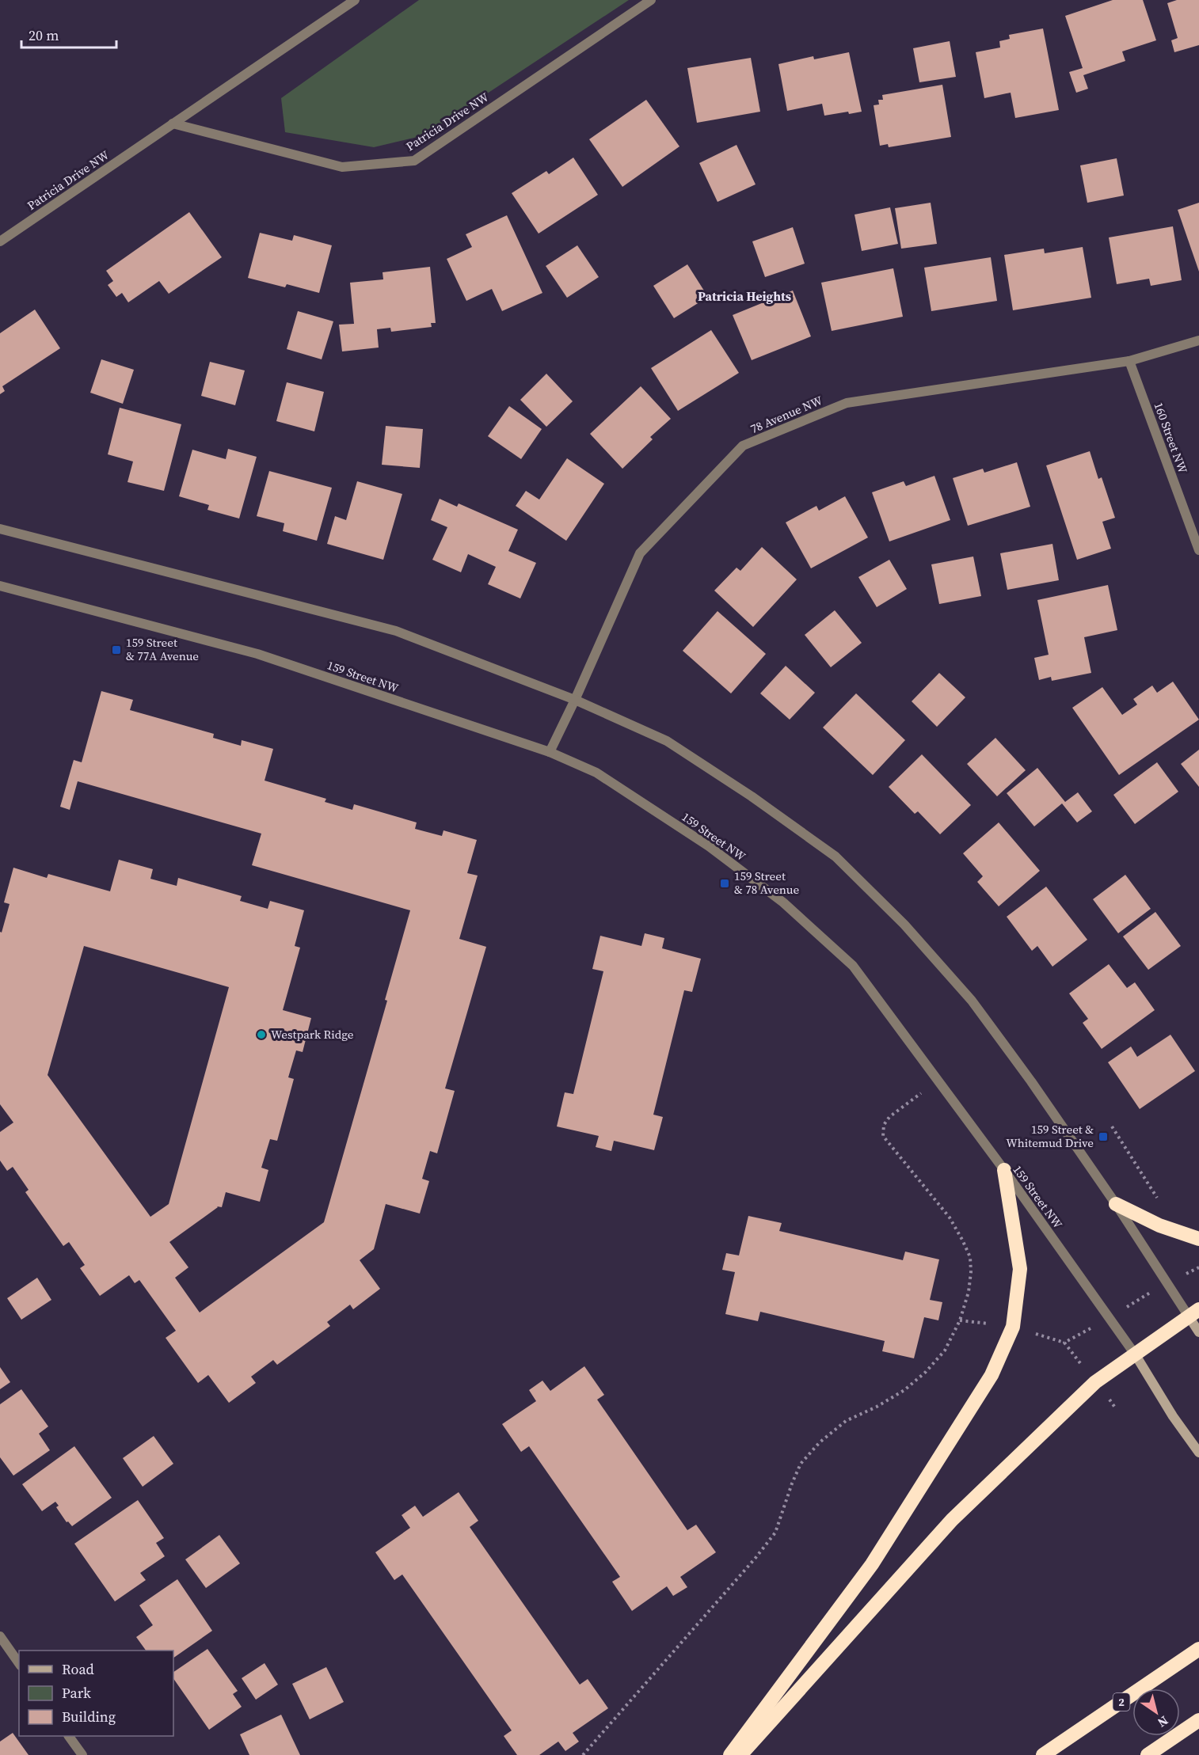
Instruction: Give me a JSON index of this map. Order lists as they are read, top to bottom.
{
  "streets": {
    "highway": ["2"],
    "main road": ["159 Street NW"],
    "street": ["Patricia Drive NW", "78 Avenue NW", "160 Street NW"]
  },
  "crossings": [
    ["78 Avenue NW", "160 Street NW"],
    ["78 Avenue NW", "159 Street NW"]
  ],
  "districts": ["Patricia Heights"],
  "places": {
    "transit": ["159 Street & 77A Avenue", "159 Street & 78 Avenue", "159 Street & Whitemud Drive"],
    "other": ["Westpark Ridge"]
  },
  "legend": ["Road", "Park", "Building"],
  "scale_bar": "20 m",
  "north": "bottom right"
}
